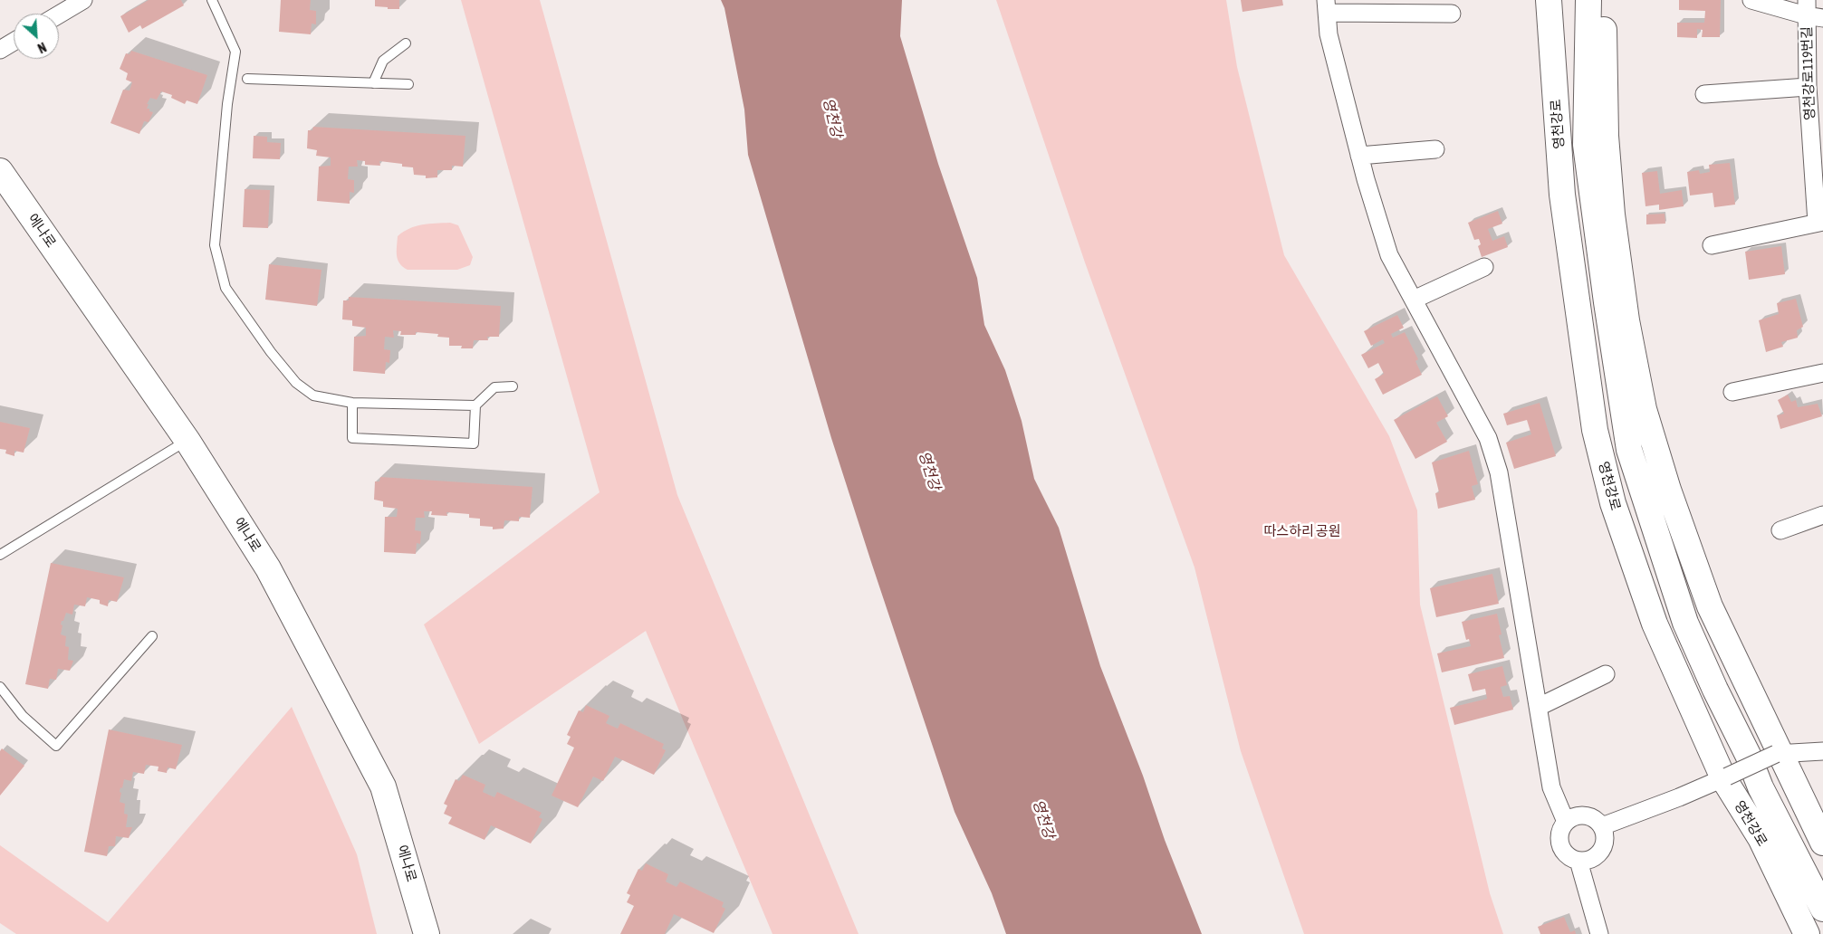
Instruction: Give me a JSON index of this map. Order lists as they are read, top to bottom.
{
  "streets": {
    "street": ["영천강로119번길", "영천강로", "에나로"]
  },
  "water": ["영천강"],
  "parks": ["따스하리 공원"],
  "north": "bottom right"
}
